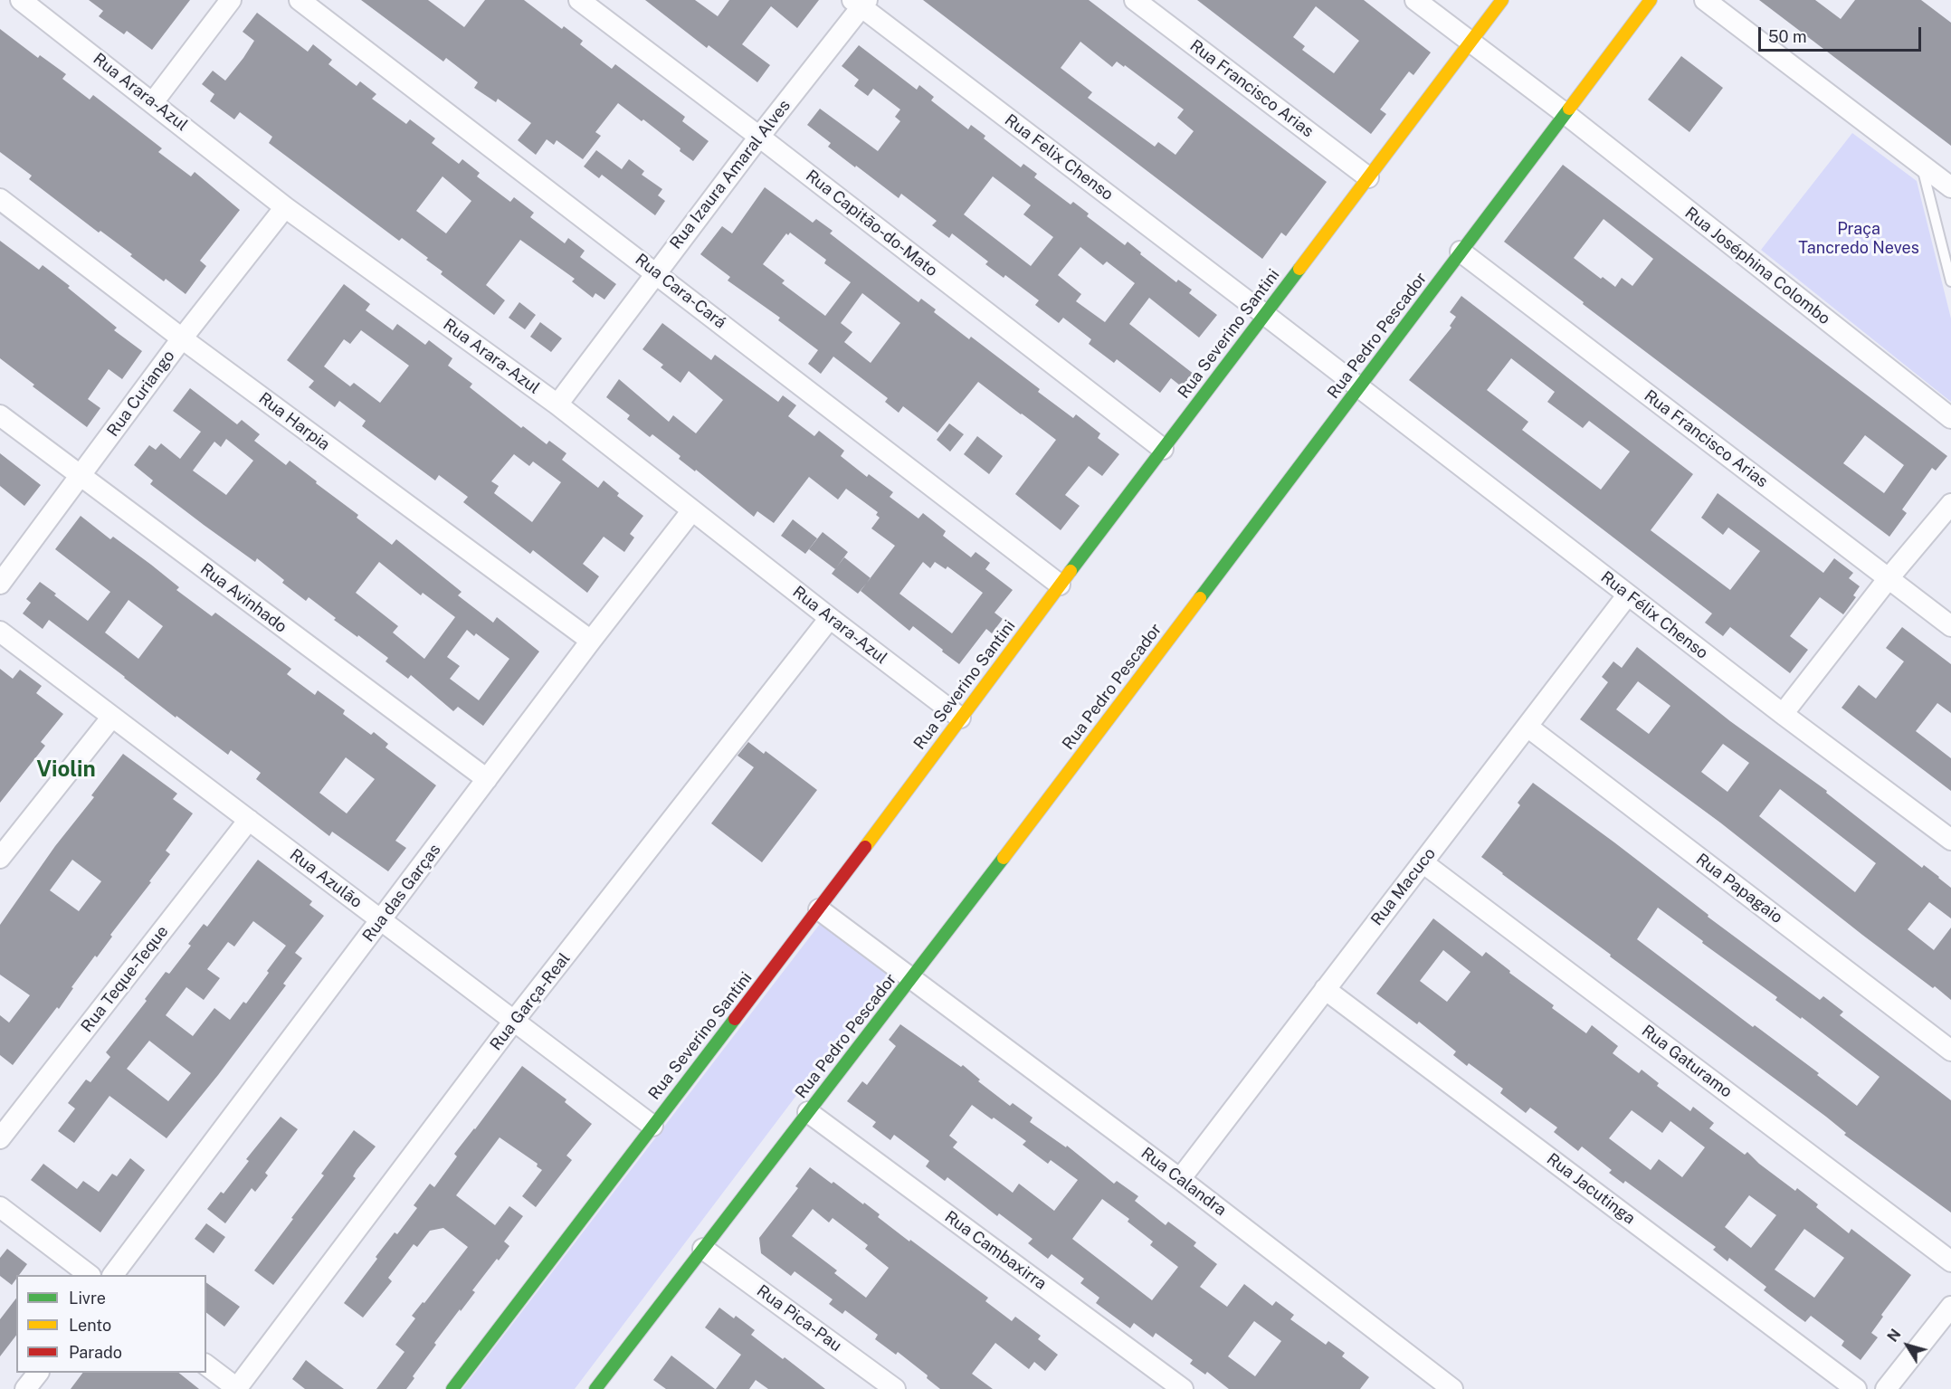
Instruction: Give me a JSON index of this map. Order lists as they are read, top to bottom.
{
  "streets": {
    "street": [
      "Rua Francisco Arias",
      "Rua Arara-Azul",
      "Rua Felix Chenso",
      "Rua Izaura Amaral Alves",
      "Rua Capitão-do-Mato",
      "Rua Joséphina Colombo",
      "Rua Cara-Cará",
      "Rua Severino Santini",
      "Rua Pedro Pescador",
      "Rua Curiango",
      "Rua Harpia",
      "Rua Avinhado",
      "Rua Félix Chenso",
      "Rua Azulão",
      "Rua Macuco",
      "Rua Papagaio",
      "Rua das Garças",
      "Rua Teque-Teque",
      "Rua Garça-Real",
      "Rua Gaturamo",
      "Rua Calandra",
      "Rua Jacutinga",
      "Rua Cambaxirra",
      "Rua Pica-Pau"
    ]
  },
  "crossings": [
    ["Rua Francisco Arias", "Rua Severino Santini"],
    ["Rua Francisco Arias", "Rua Pedro Pescador"],
    ["Rua Arara-Azul", "Rua Izaura Amaral Alves"],
    ["Rua Arara-Azul", "Rua Severino Santini"],
    ["Rua Arara-Azul", "Rua Curiango"],
    ["Rua Arara-Azul", "Rua das Garças"],
    ["Rua Arara-Azul", "Rua Garça-Real"],
    ["Rua Felix Chenso", "Rua Izaura Amaral Alves"],
    ["Rua Felix Chenso", "Rua Severino Santini"],
    ["Rua Felix Chenso", "Rua Pedro Pescador"],
    ["Rua Felix Chenso", "Rua Félix Chenso"],
    ["Rua Izaura Amaral Alves", "Rua Capitão-do-Mato"],
    ["Rua Izaura Amaral Alves", "Rua Cara-Cará"],
    ["Rua Capitão-do-Mato", "Rua Severino Santini"],
    ["Rua Joséphina Colombo", "Rua Severino Santini"],
    ["Rua Joséphina Colombo", "Rua Pedro Pescador"],
    ["Rua Cara-Cará", "Rua Severino Santini"],
    ["Rua Severino Santini", "Rua Azulão"],
    ["Rua Severino Santini", "Rua Calandra"],
    ["Rua Pedro Pescador", "Rua Félix Chenso"],
    ["Rua Pedro Pescador", "Rua Calandra"],
    ["Rua Pedro Pescador", "Rua Cambaxirra"],
    ["Rua Pedro Pescador", "Rua Pica-Pau"],
    ["Rua Curiango", "Rua Harpia"],
    ["Rua Curiango", "Rua Avinhado"],
    ["Rua Harpia", "Rua das Garças"],
    ["Rua Avinhado", "Rua das Garças"],
    ["Rua Félix Chenso", "Rua Macuco"],
    ["Rua Azulão", "Rua das Garças"],
    ["Rua Azulão", "Rua Teque-Teque"],
    ["Rua Azulão", "Rua Garça-Real"],
    ["Rua Macuco", "Rua Papagaio"],
    ["Rua Macuco", "Rua Gaturamo"],
    ["Rua Macuco", "Rua Calandra"],
    ["Rua Macuco", "Rua Jacutinga"]
  ],
  "districts": ["Violin"],
  "parks": ["Praça Tancredo Neves"],
  "legend": ["Livre", "Lento", "Parado"],
  "scale_bar": "50 m",
  "north": "top left"
}
